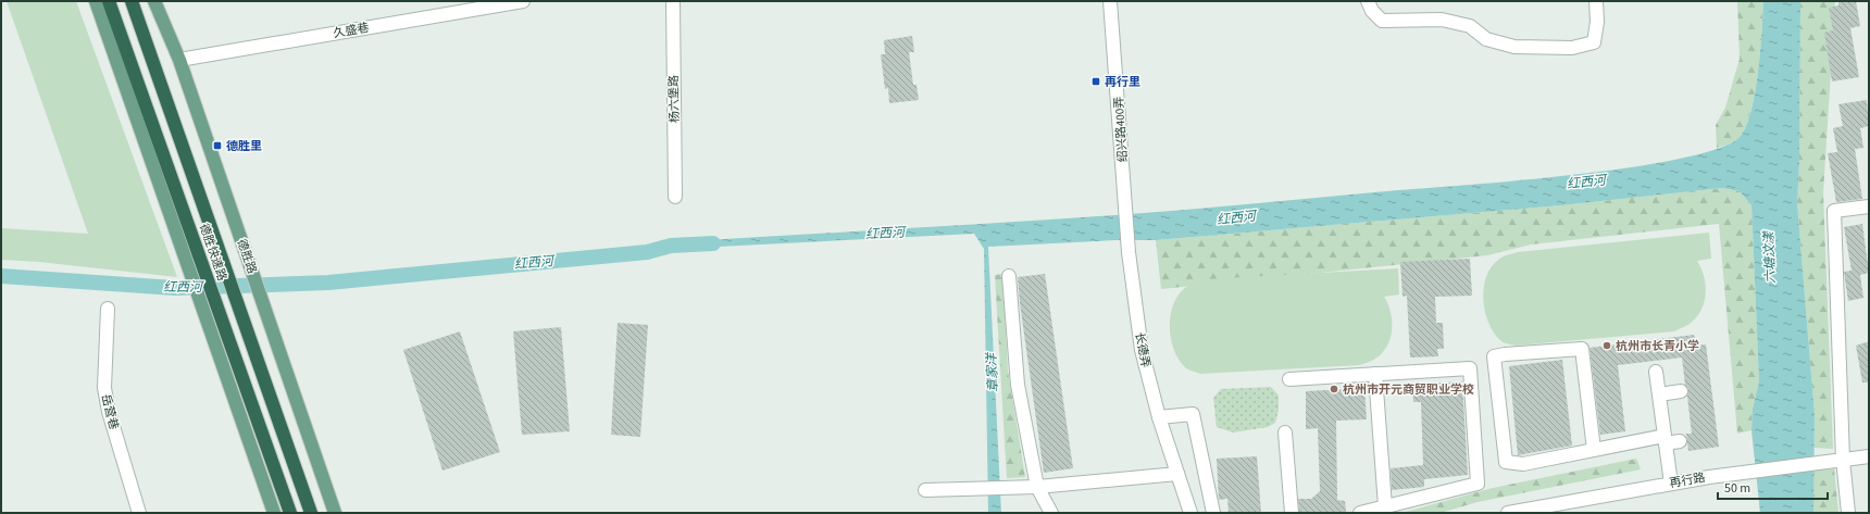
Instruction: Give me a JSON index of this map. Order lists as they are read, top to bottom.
{
  "streets": {
    "highway": ["德胜快速路"],
    "main road": ["德胜路"],
    "street": [
      "久盛巷",
      "杨六堡路",
      "绍兴路400弄",
      "长德弄",
      "岳营巷",
      "再行路"
    ]
  },
  "crossings": [
    ["久盛巷", "德胜路"],
    ["绍兴路400弄", "长德弄"]
  ],
  "water": ["红西河", "六塘汶漾", "章家洋"],
  "places": {
    "transit": ["再行里", "德胜里"],
    "other": ["杭州市长青小学", "杭州市开元商贸职业学校"]
  },
  "scale_bar": "50 m"
}
